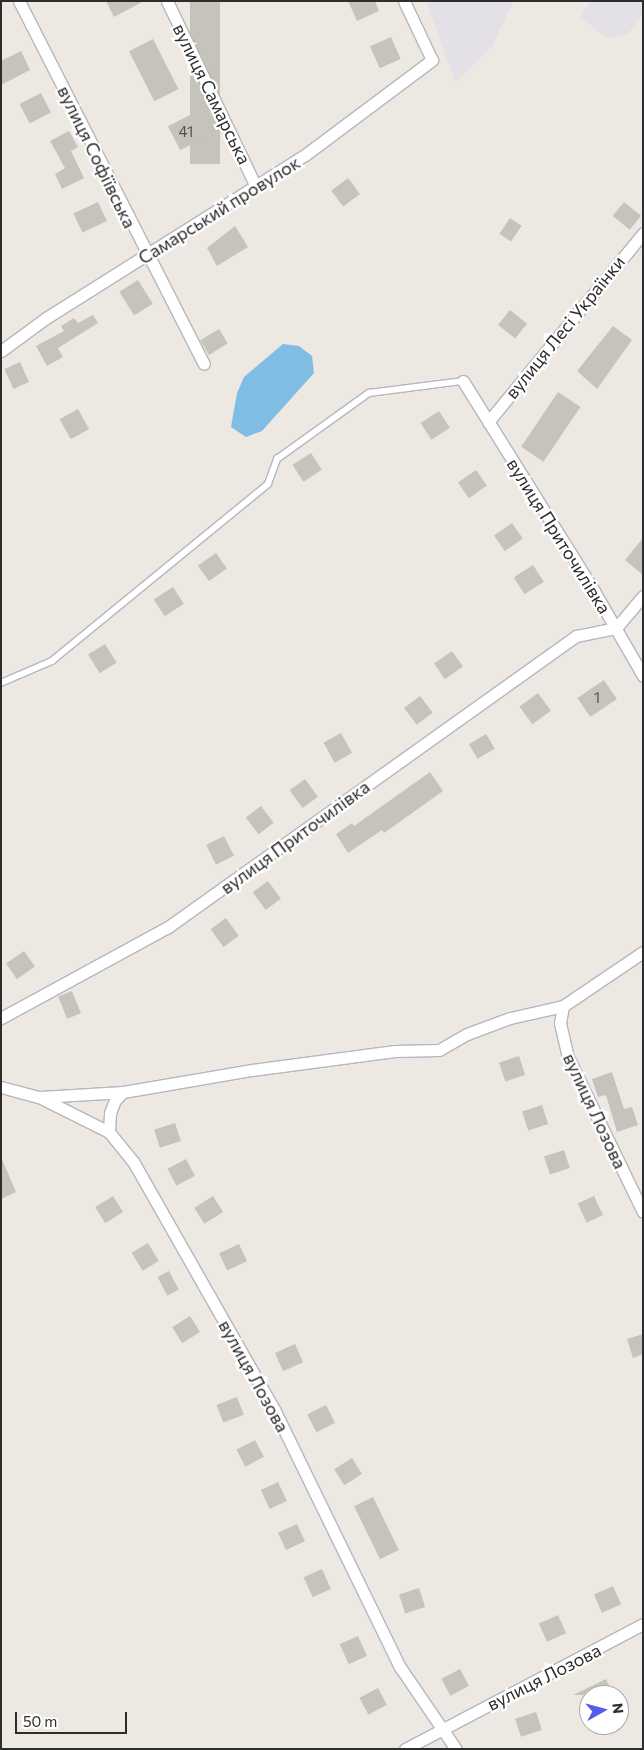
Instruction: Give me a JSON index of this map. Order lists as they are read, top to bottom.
{
  "streets": {
    "street": [
      "вулиця Самарська",
      "вулиця Софіївська",
      "Самарський провулок",
      "вулиця Лесі Українки",
      "вулиця Приточилівка",
      "вулиця Лозова"
    ]
  },
  "crossings": [
    ["вулиця Самарська", "Самарський провулок"],
    ["вулиця Софіївська", "Самарський провулок"],
    ["вулиця Лесі Українки", "вулиця Приточилівка"]
  ],
  "house_numbers": ["41", "1"],
  "scale_bar": "50 m",
  "north": "right"
}
